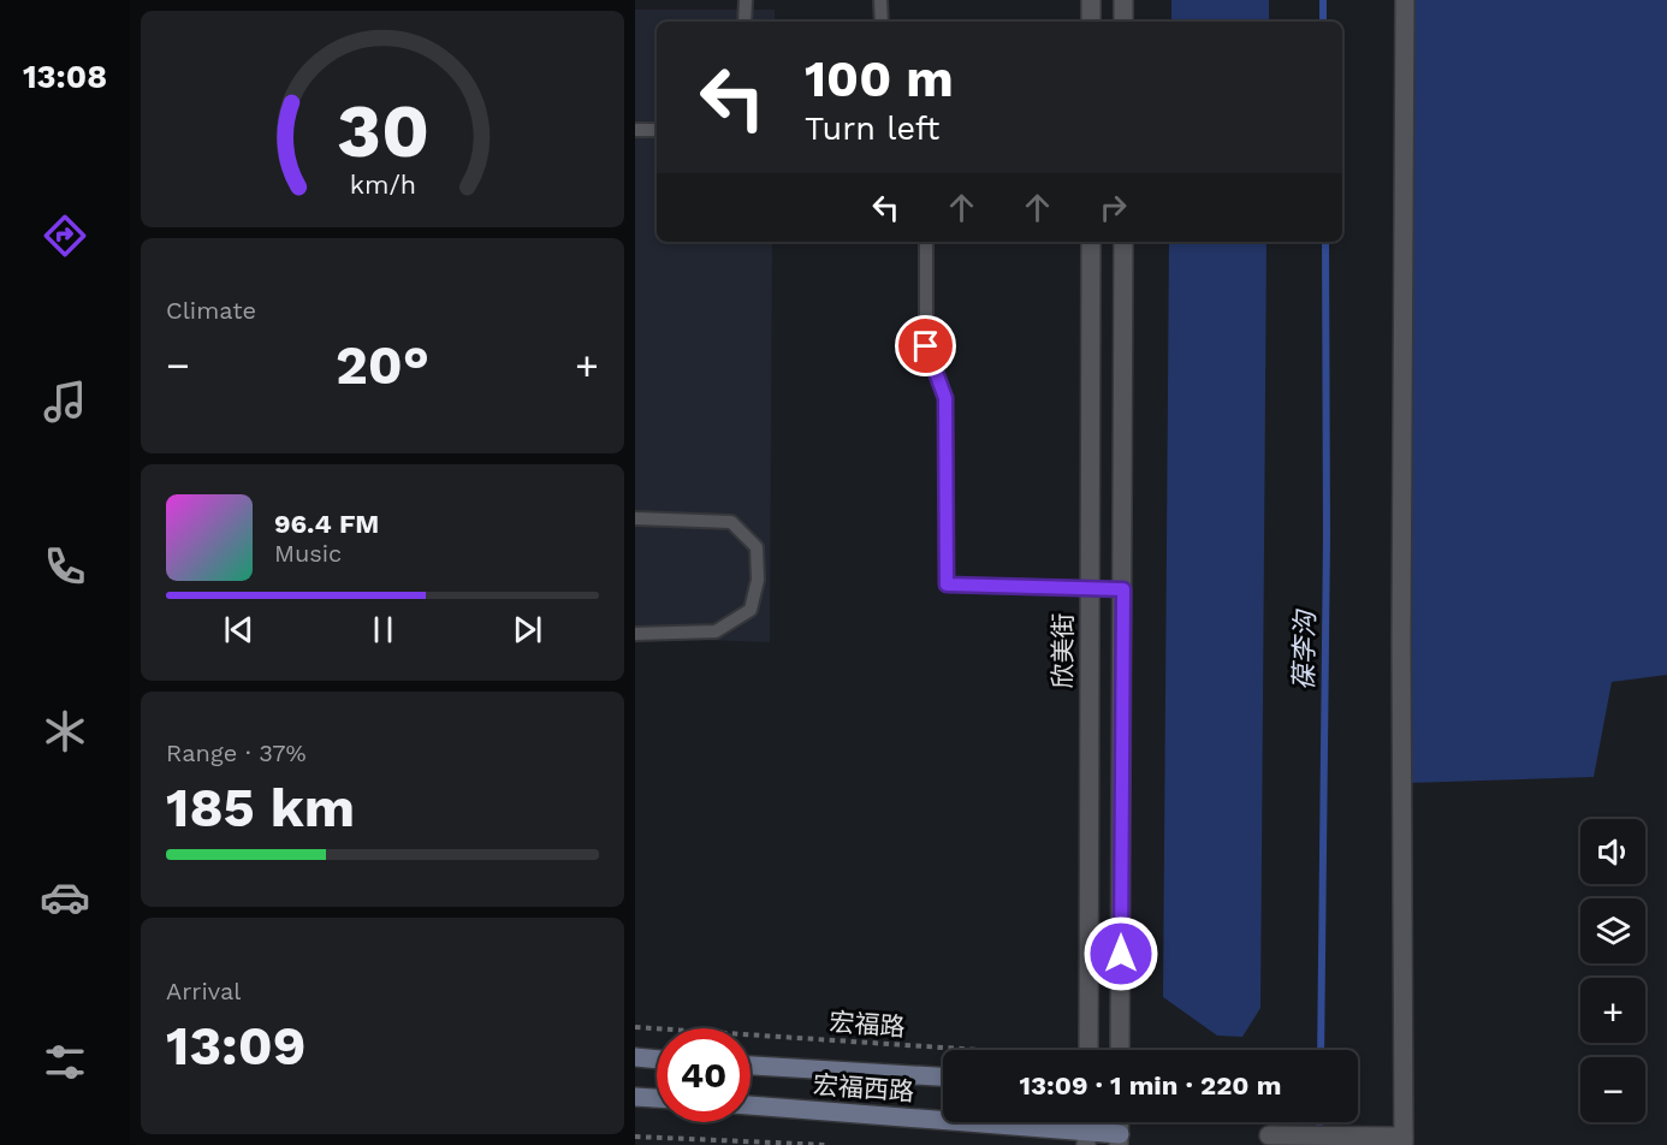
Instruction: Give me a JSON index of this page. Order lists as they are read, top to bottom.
{
  "streets": {
    "main road": ["宏福西路"],
    "street": ["欣美街"],
    "path": ["宏福路"]
  },
  "water": ["葆李沟"],
  "page": {
    "tabs": "13:08",
    "turn": ["100 m", "Turn left"],
    "tile": [
      "Climate",
      ["Range · 37%", "185 km"],
      ["Arrival", "13:09"]
    ],
    "heat": ["−", "20°", "+"],
    "song": ["96.4 FM", "Music"],
    "map_buttons": ["+", "−"],
    "limit": "40",
    "trip": "13:09 · 1 min · 220 m",
    "gauge": ["30", "km/h"]
  }
}
